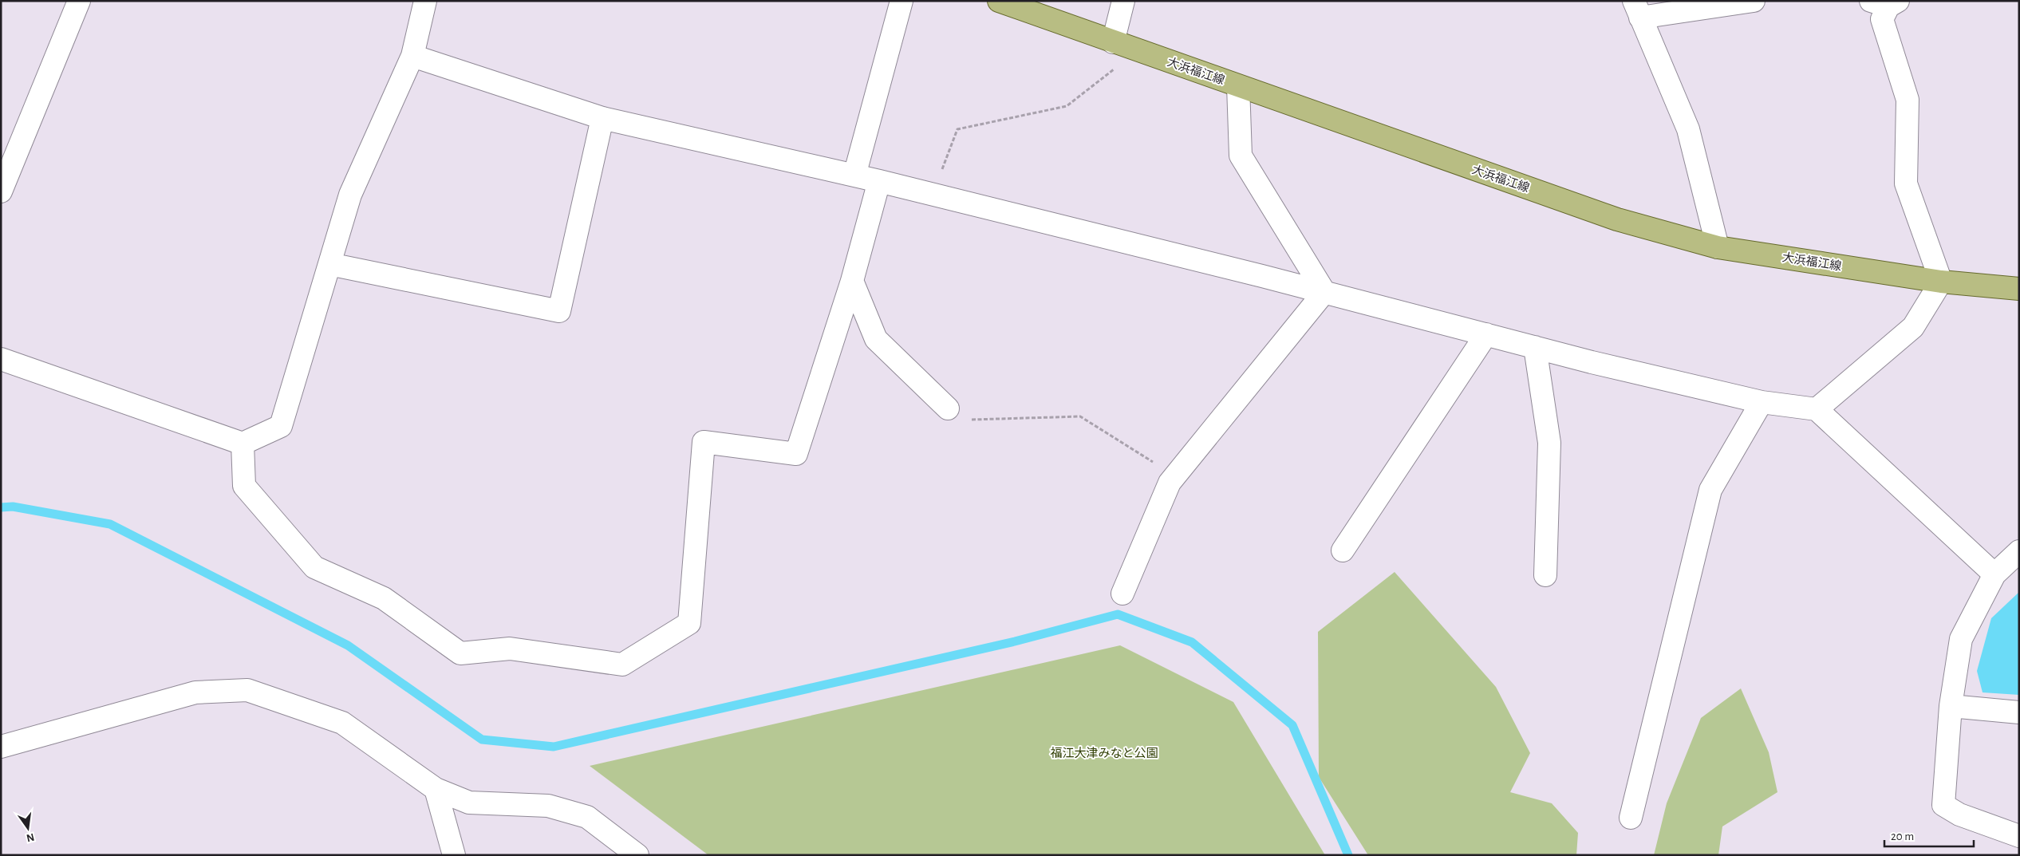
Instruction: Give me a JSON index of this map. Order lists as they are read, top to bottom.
{
  "streets": {
    "main road": ["大浜福江線"]
  },
  "parks": ["福江大津みなと公園"],
  "scale_bar": "20 m",
  "north": "bottom"
}
